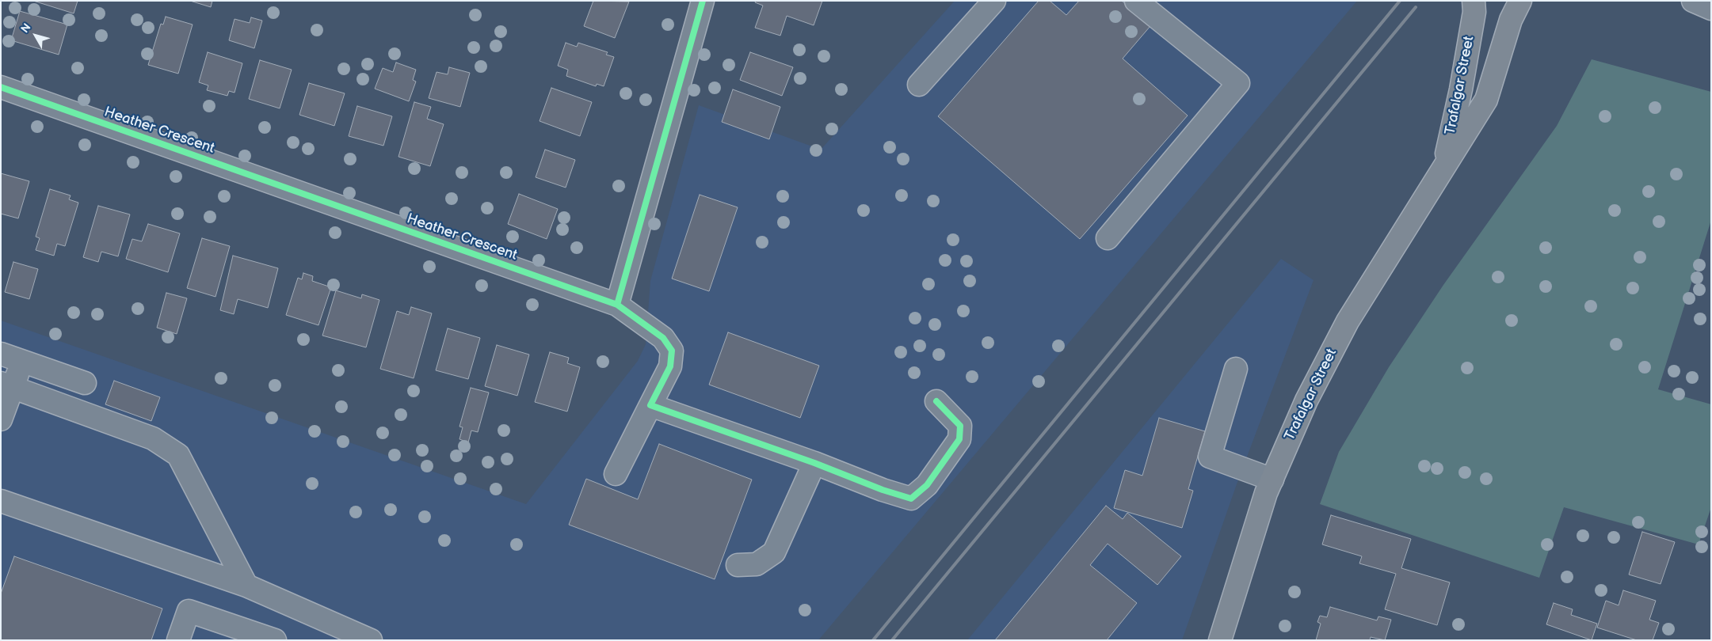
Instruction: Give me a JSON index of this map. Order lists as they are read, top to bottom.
{
  "streets": {
    "main road": ["Trafalgar Street"],
    "street": ["Heather Crescent"]
  },
  "north": "top left"
}
